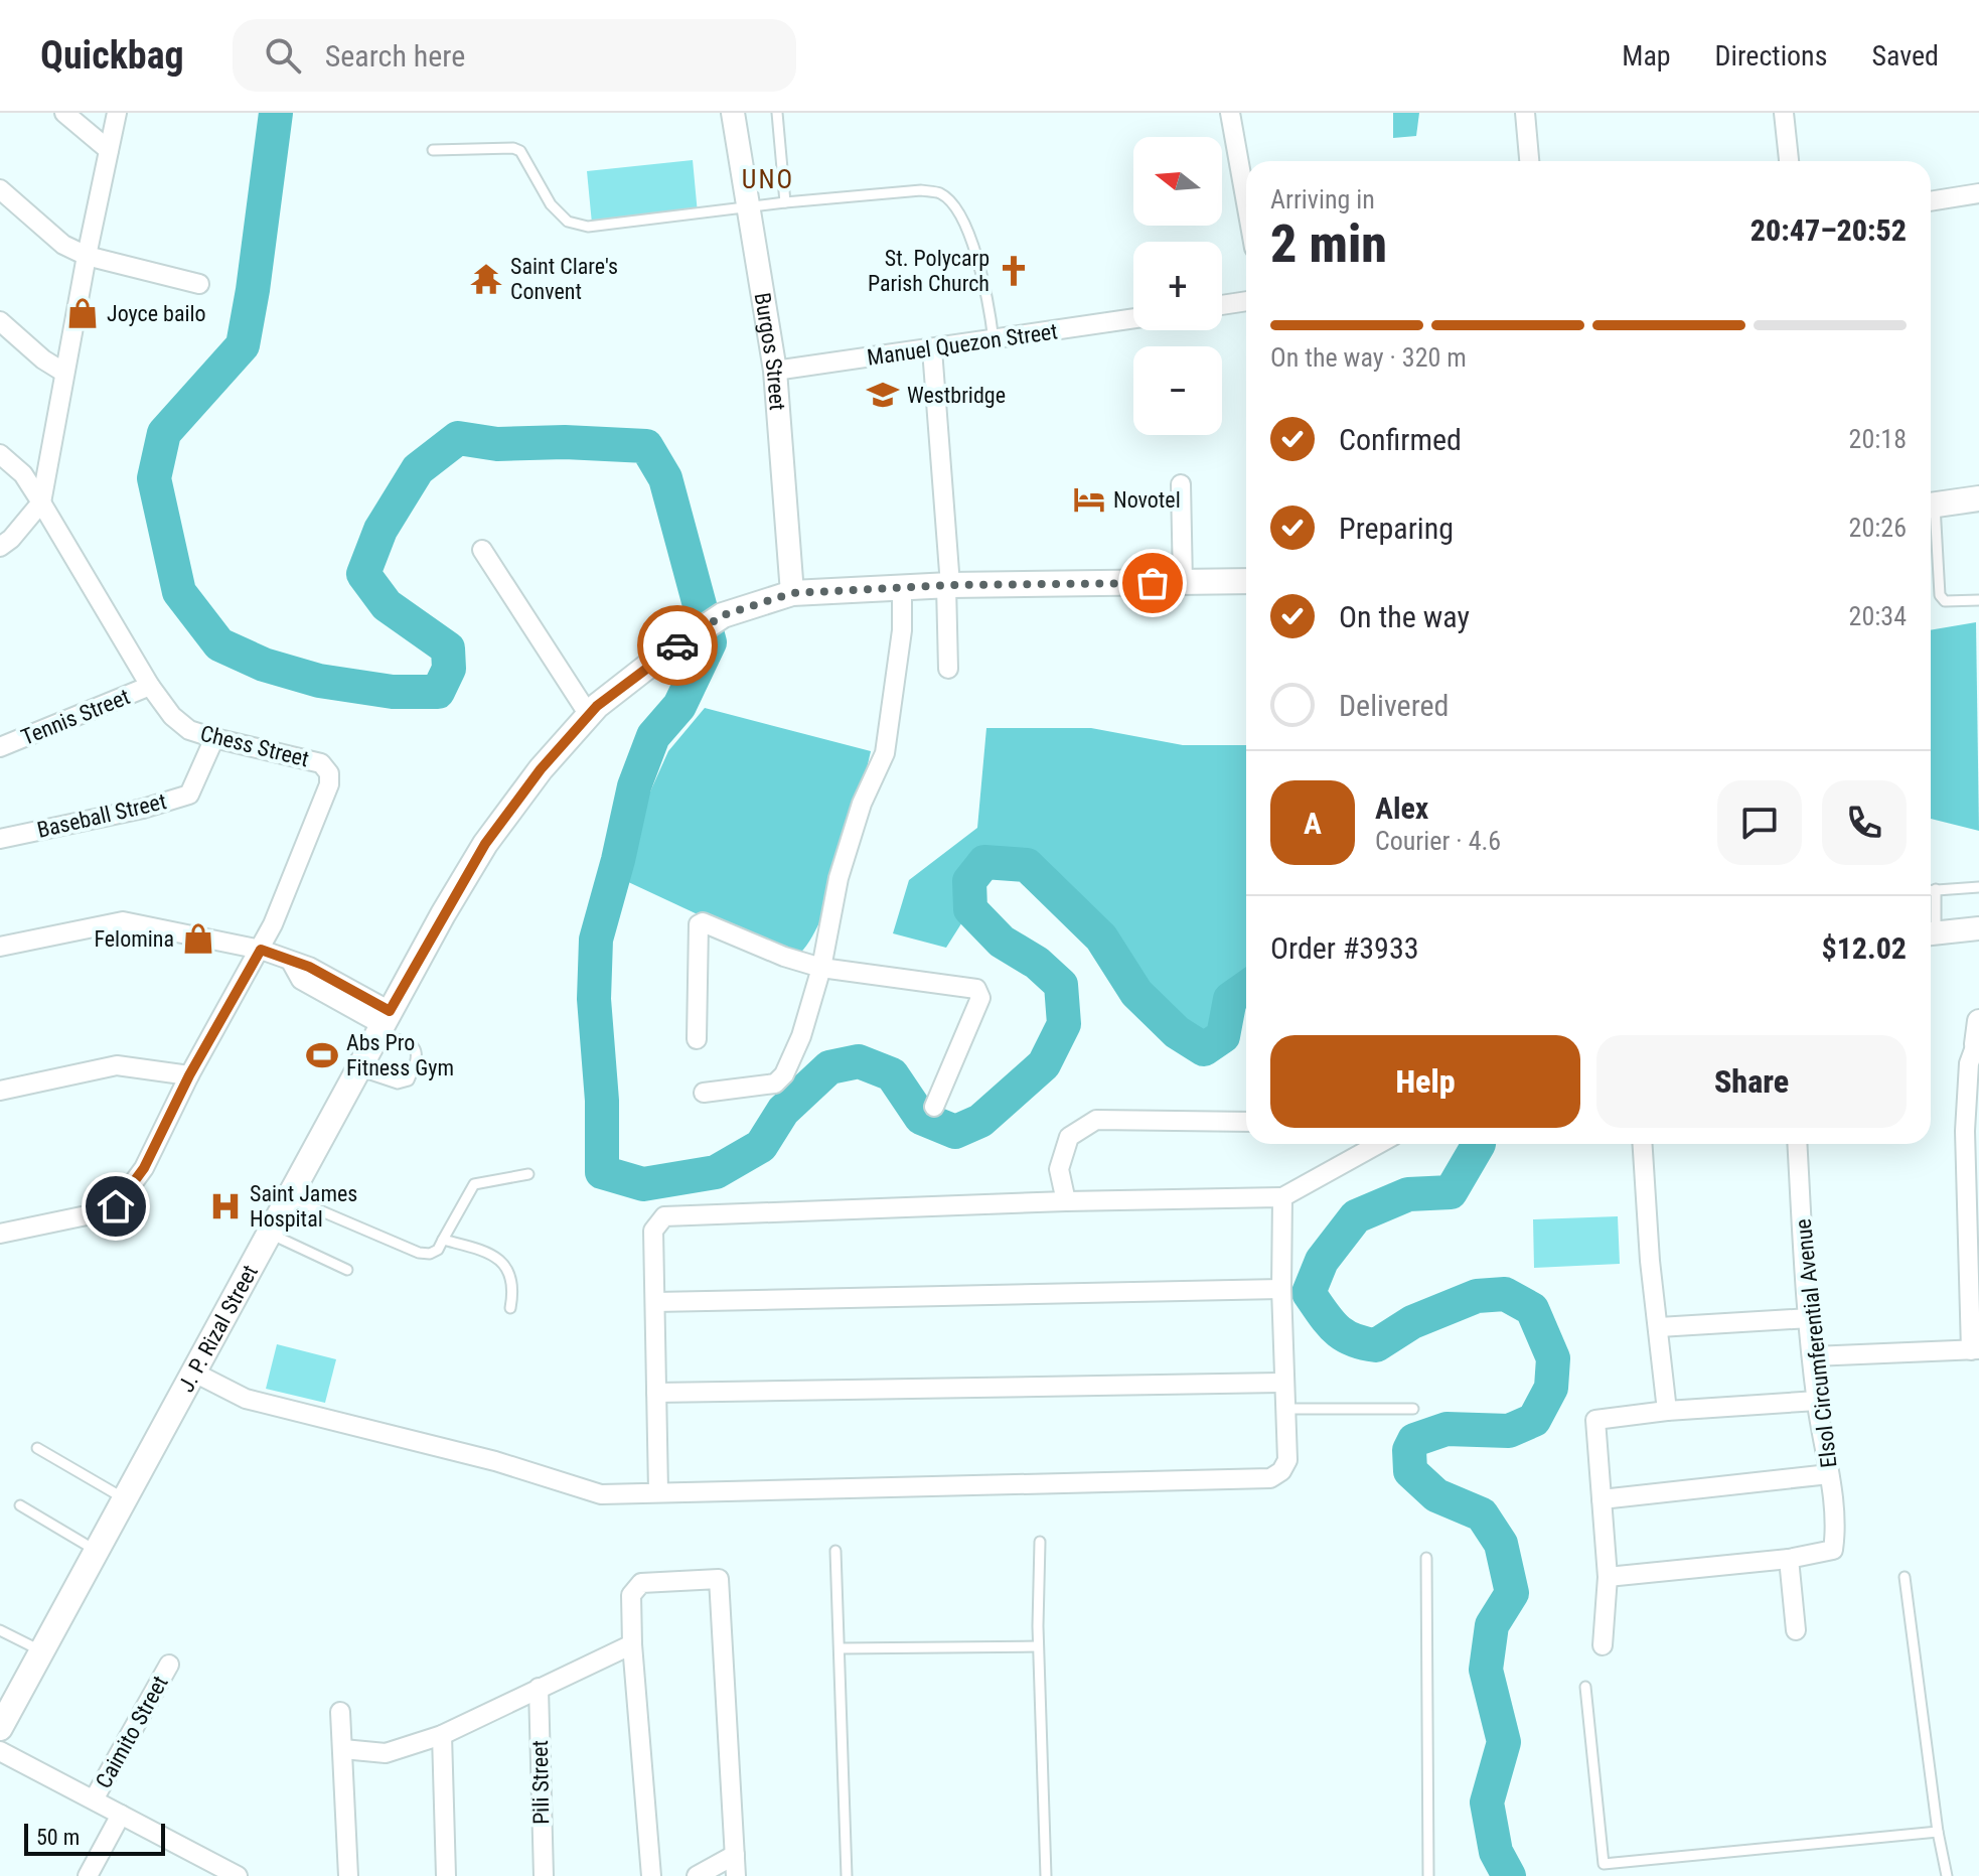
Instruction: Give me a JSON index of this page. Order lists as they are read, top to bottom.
{
  "streets": {
    "main road": ["J. P. Rizal Street"],
    "street": [
      "Manuel Quezon Street",
      "Burgos Street",
      "Tennis Street",
      "Chess Street",
      "Baseball Street",
      "Elsol Circumferential Avenue",
      "Caimito Street",
      "Pili Street"
    ]
  },
  "crossings": [
    ["Manuel Quezon Street", "Burgos Street"],
    ["Burgos Street", "J. P. Rizal Street"],
    ["Tennis Street", "Chess Street"],
    ["Chess Street", "Baseball Street"]
  ],
  "districts": ["UNO"],
  "places": {
    "church": ["St. Polycarp Parish Church"],
    "temple": ["Saint Clare's Convent"],
    "shop": ["Joyce bailo", "Felomina"],
    "school or university": ["Westbridge"],
    "hotel": ["Novotel"],
    "sports": ["Abs Pro Fitness Gym"],
    "hospital": ["Saint James Hospital"]
  },
  "scale_bar": "50 m",
  "north": "left",
  "page": {
    "header": "Quickbag",
    "search": "Search here",
    "nav": ["Map", "Directions", "Saved"],
    "map_buttons": ["+", "−"],
    "heading": ["2 min", "Arriving in", "20:47–20:52"],
    "panel": [
      "Alex",
      "Courier · 4.6",
      "Order #3933",
      "$12.02"
    ],
    "bar": "On the way · 320 m",
    "list": [
      ["Confirmed", "20:18"],
      ["Preparing", "20:26"],
      ["On the way", "20:34"],
      "Delivered"
    ],
    "round": "A",
    "buttons": ["Help", "Share"],
    "scale": "50 m"
  }
}
